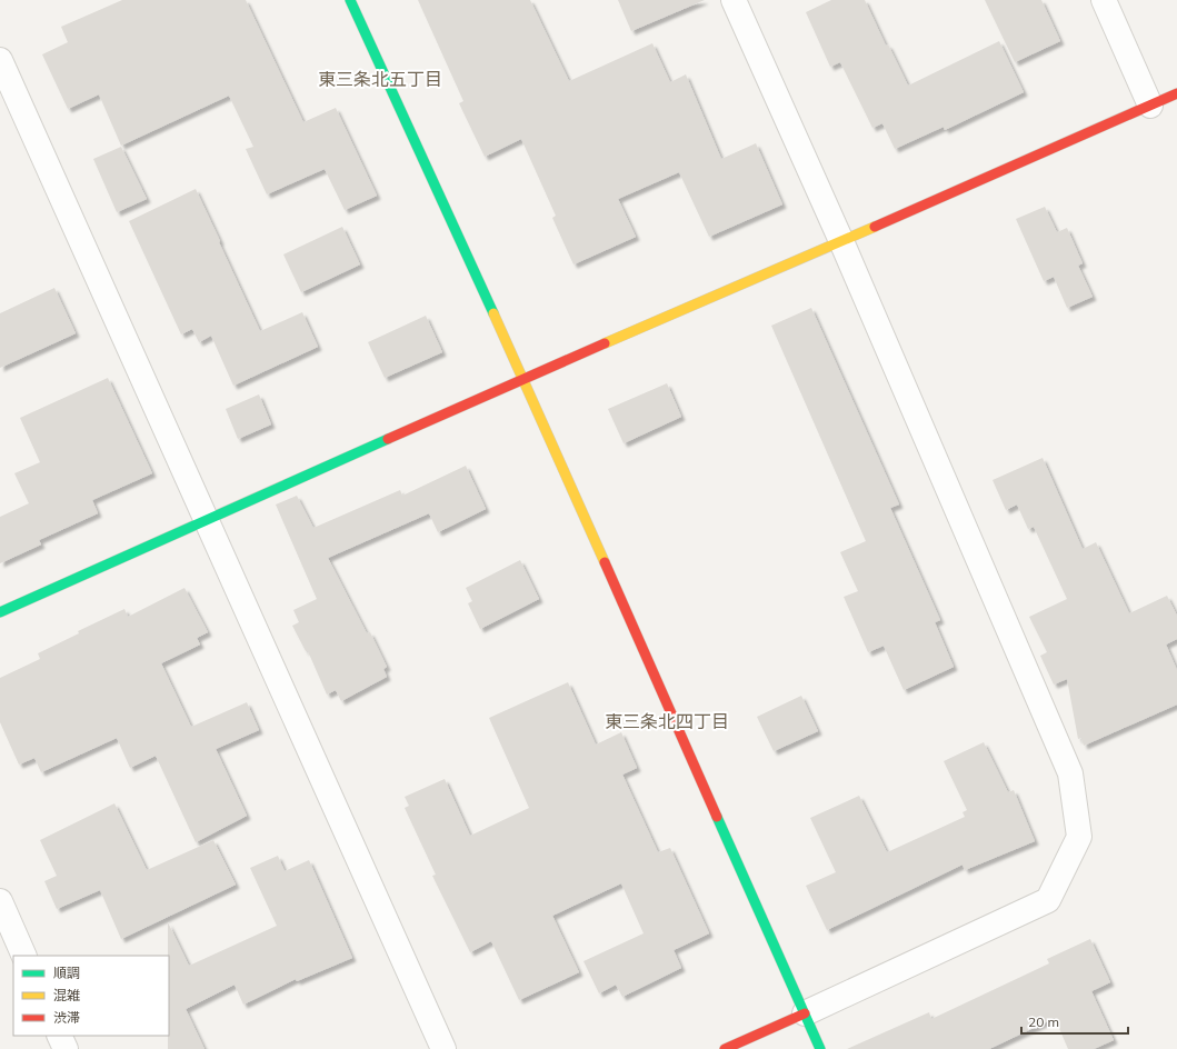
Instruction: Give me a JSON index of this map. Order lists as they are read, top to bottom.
{
  "districts": ["東三条北五丁目", "東三条北四丁目"],
  "legend": ["順調", "混雑", "渋滞"],
  "scale_bar": "20 m"
}
